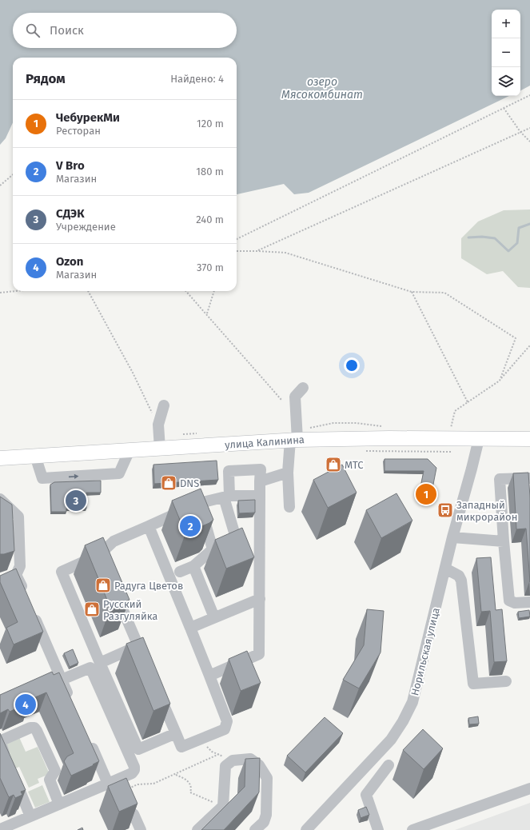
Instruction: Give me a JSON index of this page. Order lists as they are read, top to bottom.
{
  "streets": {
    "main road": ["улица Калинина"],
    "street": ["Норильская улица"]
  },
  "crossings": [
    ["улица Калинина", "Норильская улица"]
  ],
  "water": ["озеро Мясокомбинат"],
  "places": {
    "shop": [
      "МТС",
      "DNS",
      "Радуга Цветов",
      "Русский Разгуляйка"
    ],
    "bus stop": ["Западный микрорайон"]
  },
  "page": {
    "map_buttons": ["+", "−"],
    "search": "Поиск",
    "heading": ["Рядом", "Найдено: 4"],
    "list": [
      {
        "mark": "1",
        "name": "ЧебурекМи",
        "note": "Ресторан",
        "value": "120 m"
      },
      {
        "mark": "2",
        "name": "V Bro",
        "note": "Магазин",
        "value": "180 m"
      },
      {
        "mark": "3",
        "name": "СДЭК",
        "note": "Учреждение",
        "value": "240 m"
      },
      {
        "mark": "4",
        "name": "Ozon",
        "note": "Магазин",
        "value": "370 m"
      }
    ],
    "pins": [
      "1",
      "3",
      "2",
      "4"
    ]
  }
}
